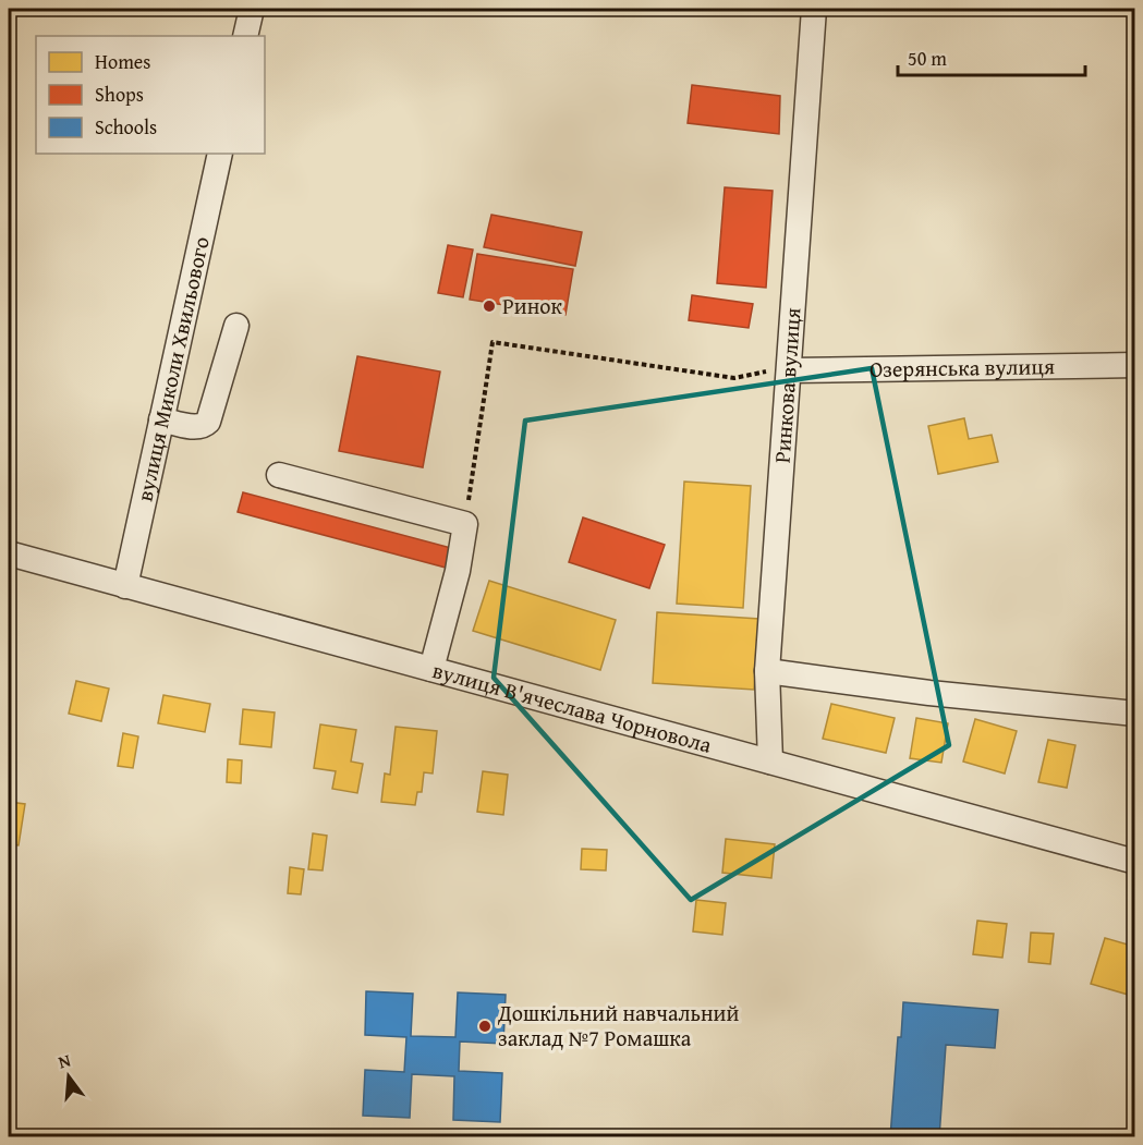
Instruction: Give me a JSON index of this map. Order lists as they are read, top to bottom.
{
  "streets": {
    "street": [
      "Озерянська вулиця",
      "вулиця Миколи Хвильового",
      "Ринкова вулиця",
      "вулиця В'ячеслава Чорновола"
    ]
  },
  "crossings": [
    ["Озерянська вулиця", "Ринкова вулиця"],
    ["вулиця Миколи Хвильового", "вулиця В'ячеслава Чорновола"],
    ["Ринкова вулиця", "вулиця В'ячеслава Чорновола"]
  ],
  "places": ["Ринок", "Дошкільний навчальний заклад №7 Ромашка"],
  "legend": ["Homes", "Shops", "Schools"],
  "scale_bar": "50 m",
  "north": "top"
}
